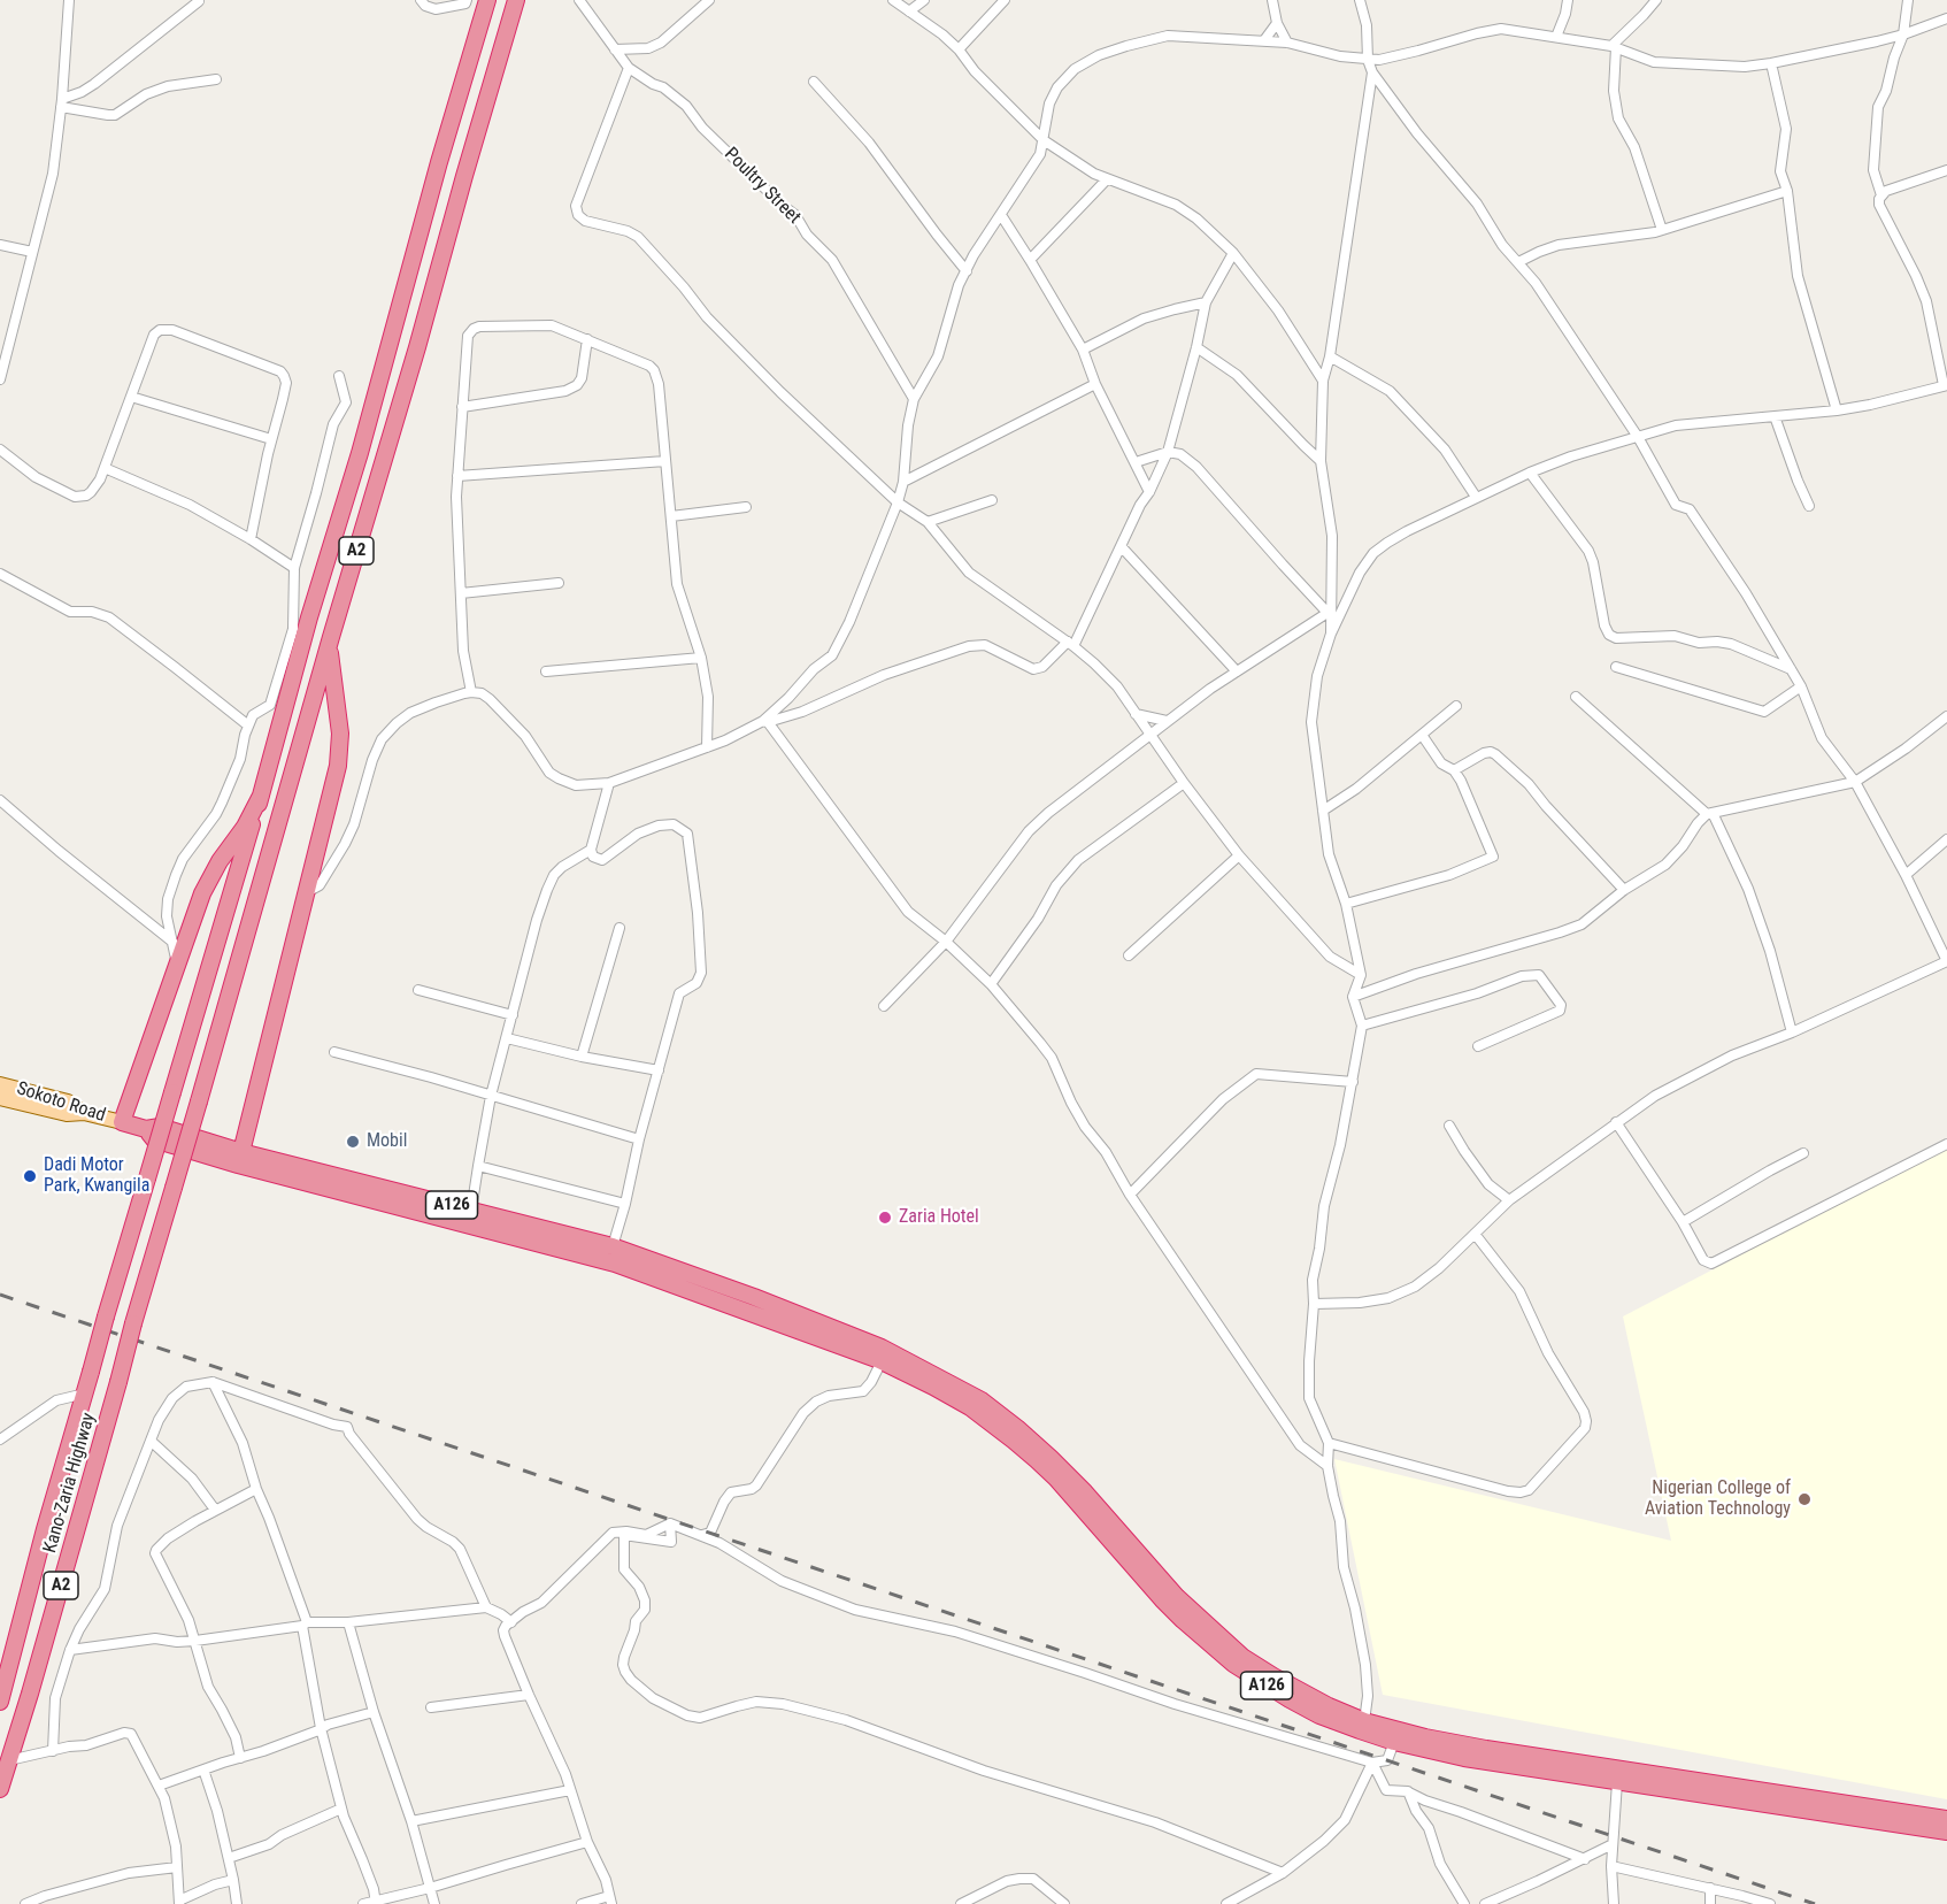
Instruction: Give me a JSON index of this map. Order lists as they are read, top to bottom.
{
  "streets": {
    "highway": ["A2", "A126", "Kano-Zaria Highway"],
    "main road": ["Sokoto Road"],
    "street": ["Poultry Street"]
  },
  "crossings": [
    ["A2", "Kano-Zaria Highway"],
    ["Sokoto Road", "A126"]
  ],
  "places": [
    "Mobil",
    "Dadi Motor Park, Kwangila",
    "Zaria Hotel",
    "Nigerian College of Aviation Technology"
  ]
}
